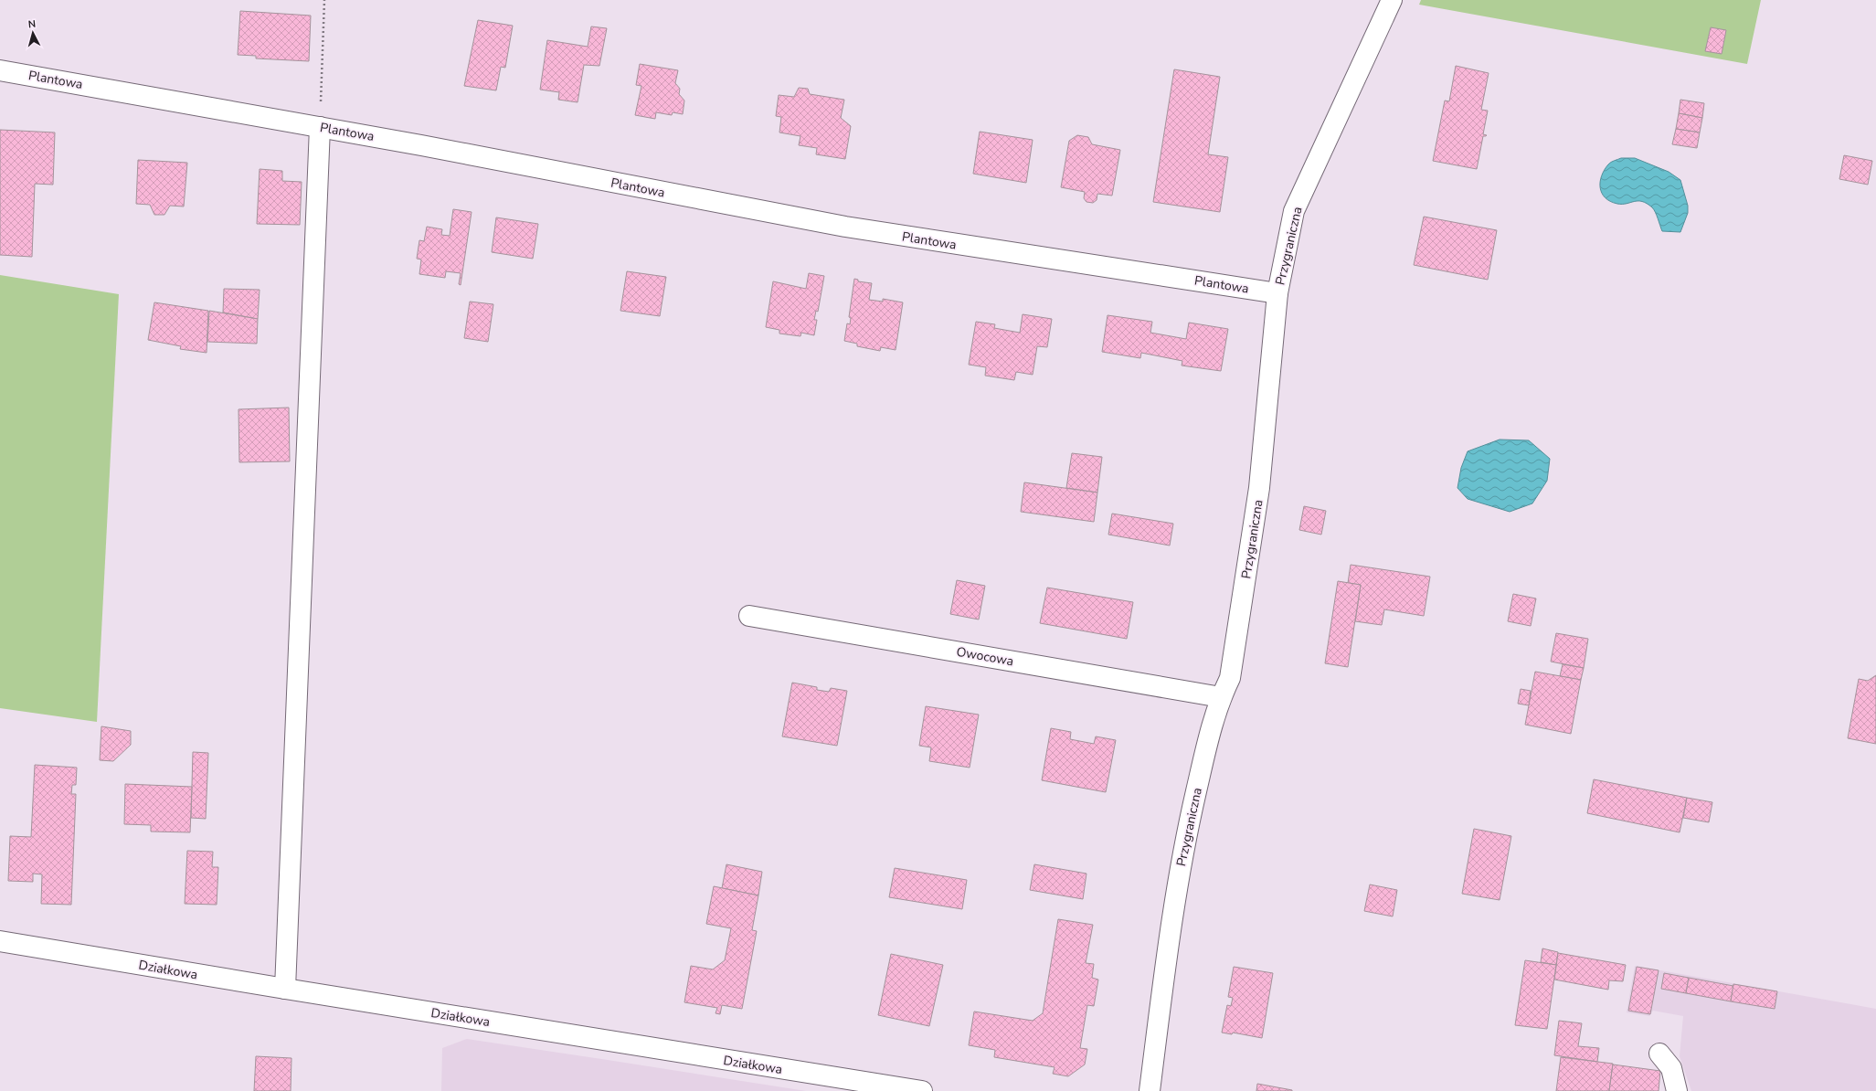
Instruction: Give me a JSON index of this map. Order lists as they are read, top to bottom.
{
  "streets": {
    "street": [
      "Plantowa",
      "Przygraniczna",
      "Owocowa",
      "Działkowa"
    ]
  },
  "crossings": [
    ["Plantowa", "Przygraniczna"],
    ["Przygraniczna", "Owocowa"]
  ],
  "north": "top"
}
